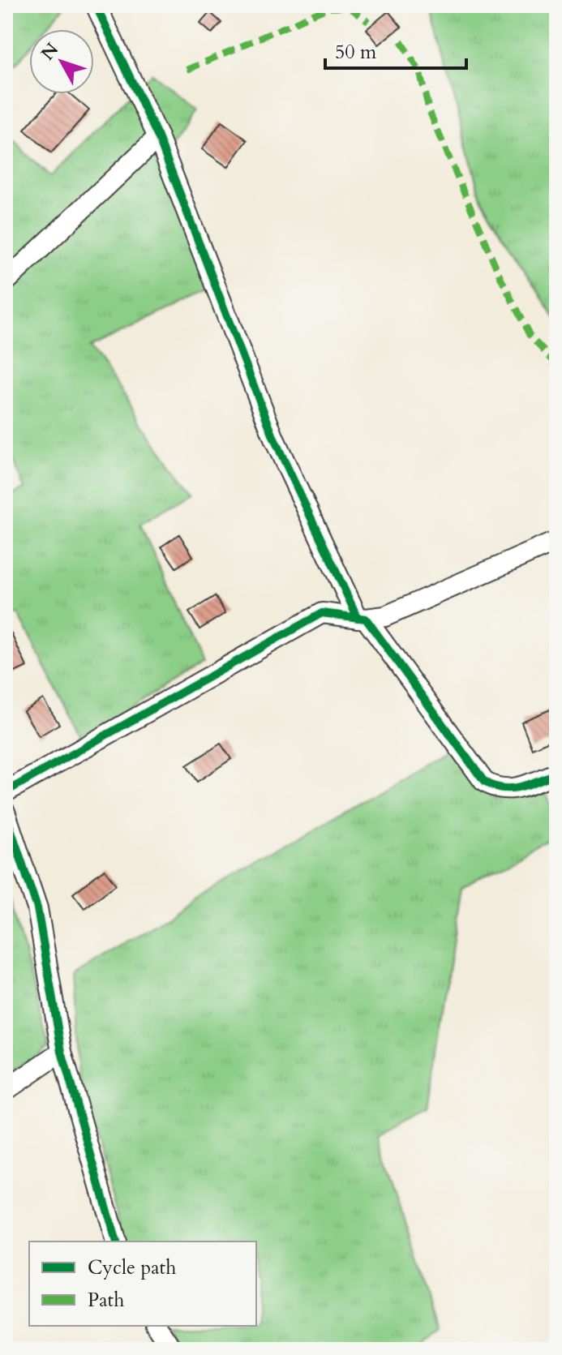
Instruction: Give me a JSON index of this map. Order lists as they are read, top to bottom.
{
  "legend": ["Cycle path", "Path"],
  "scale_bar": "50 m",
  "north": "top left"
}
